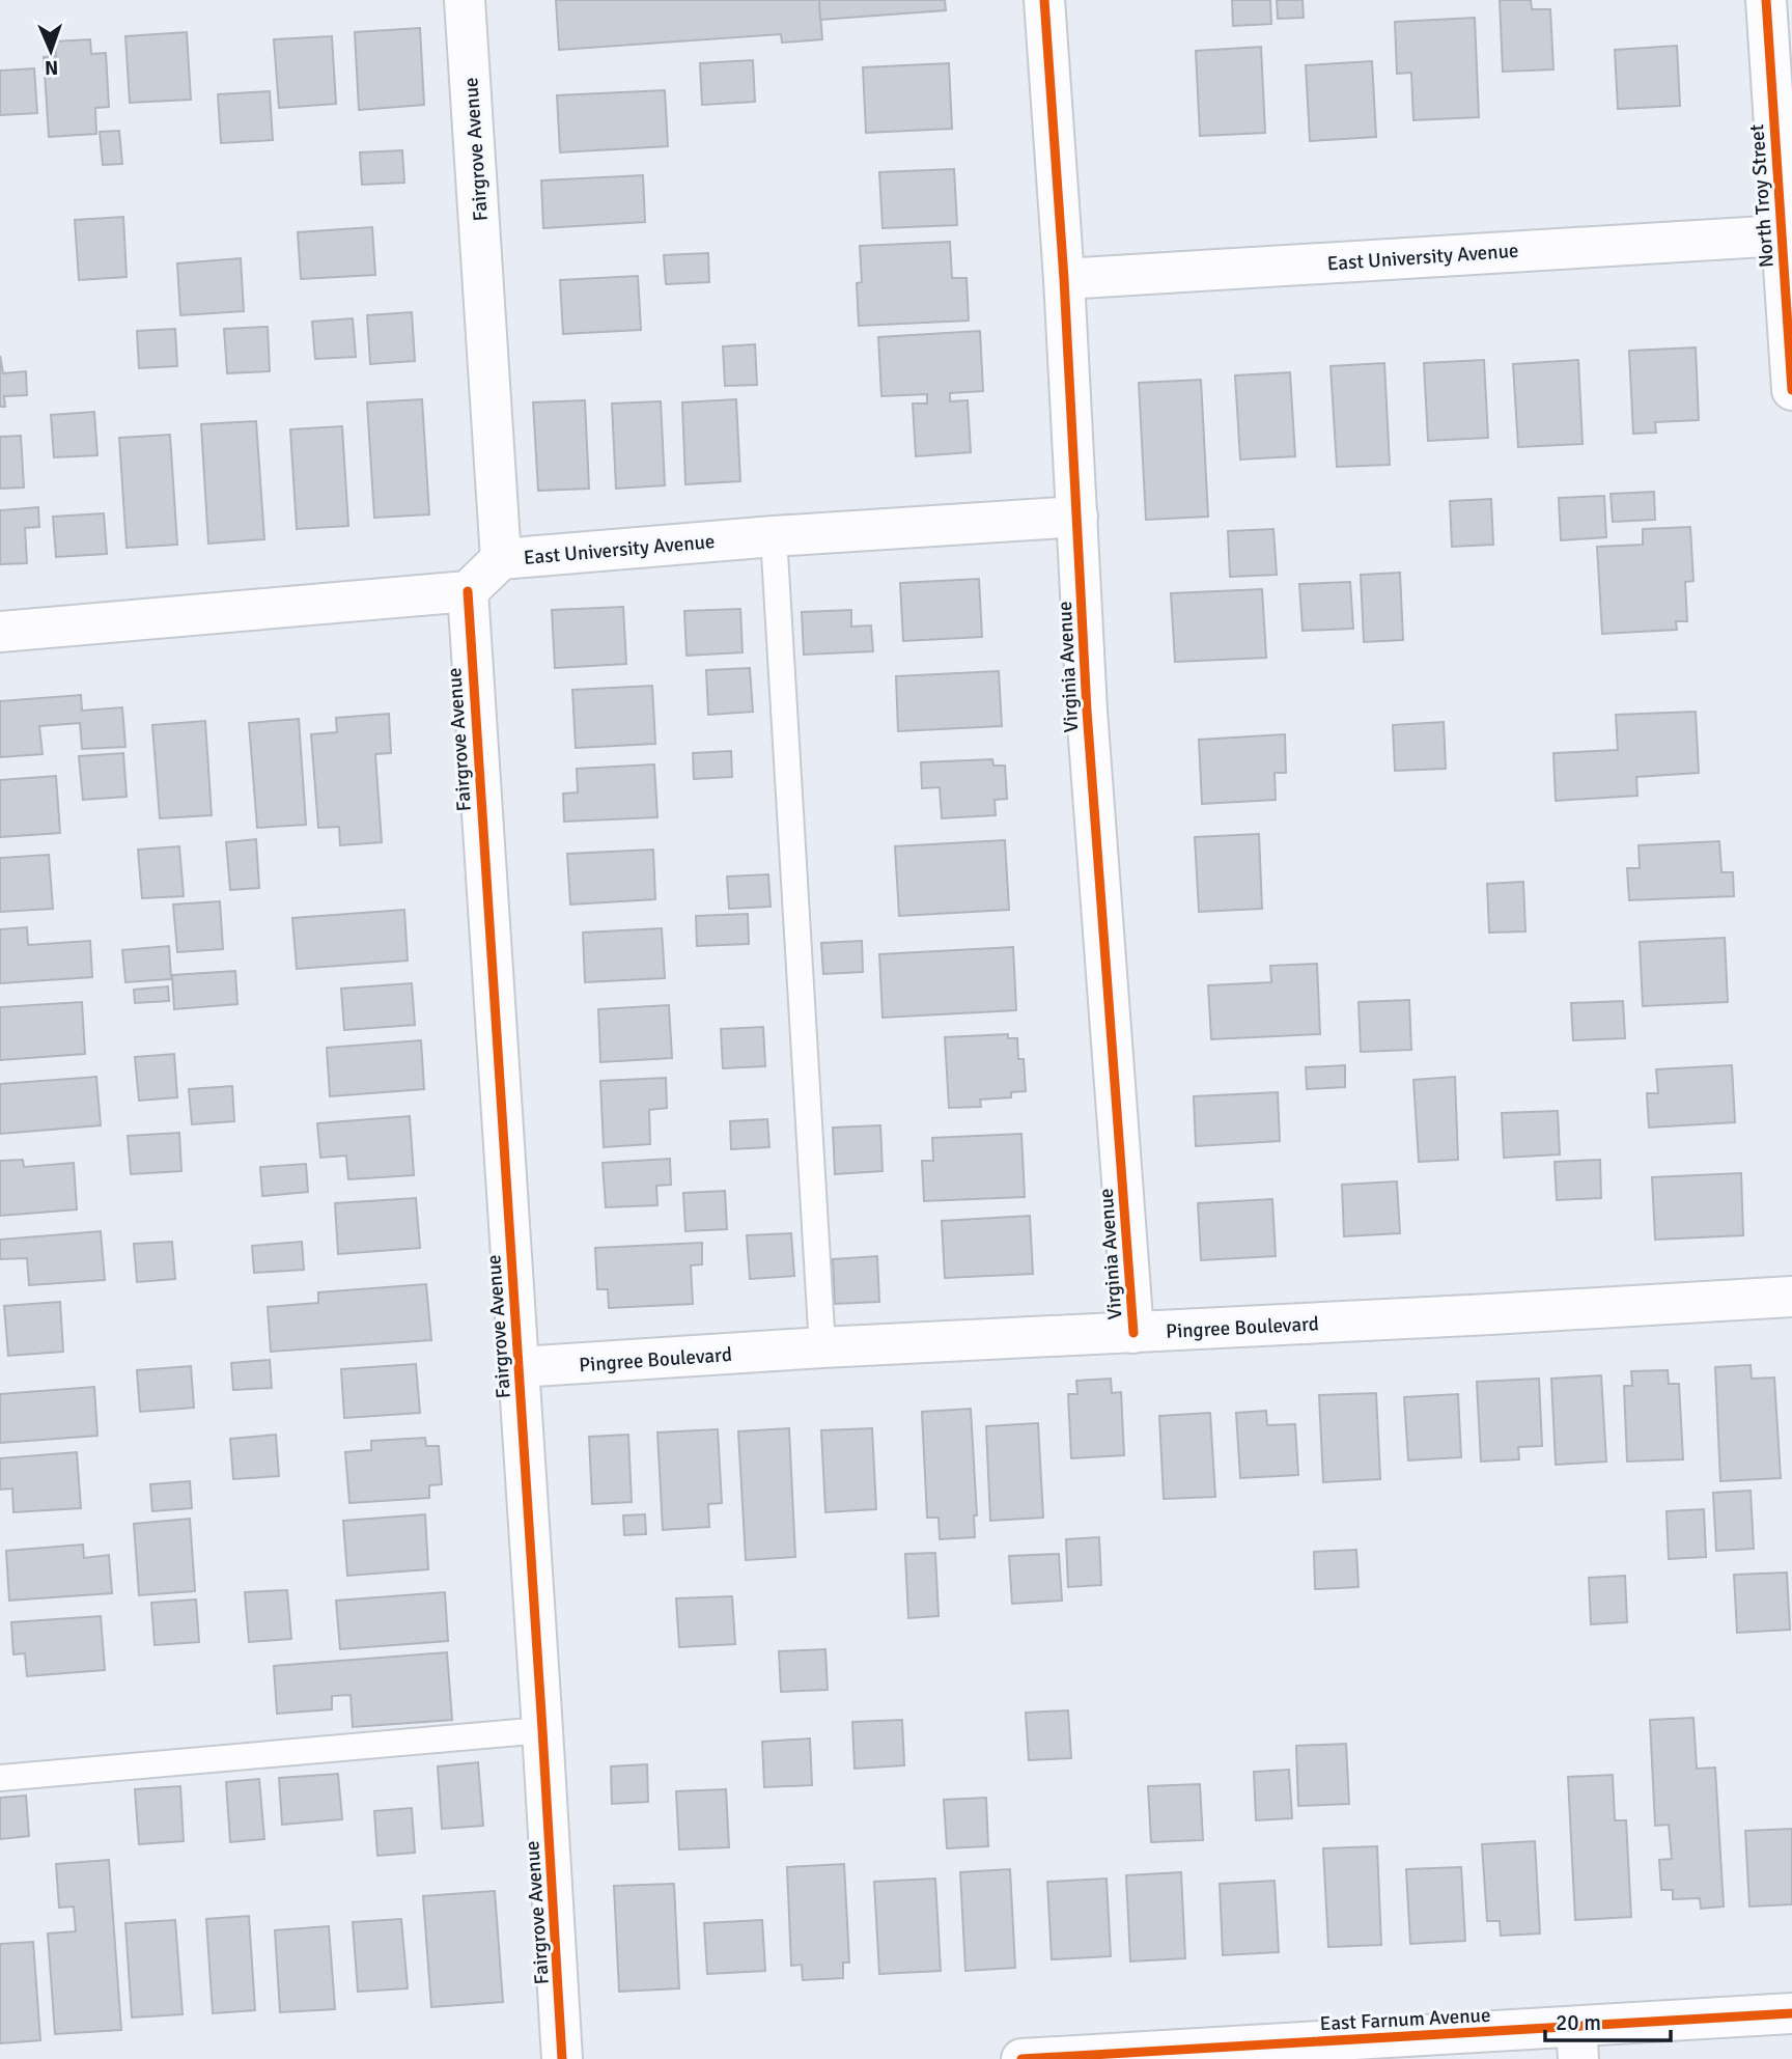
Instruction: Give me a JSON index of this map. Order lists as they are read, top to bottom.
{
  "streets": {
    "street": [
      "Fairgrove Avenue",
      "North Troy Street",
      "East University Avenue",
      "Virginia Avenue",
      "Pingree Boulevard",
      "East Farnum Avenue"
    ]
  },
  "crossings": [
    ["Fairgrove Avenue", "East University Avenue"],
    ["Fairgrove Avenue", "Pingree Boulevard"],
    ["North Troy Street", "East University Avenue"],
    ["East University Avenue", "Virginia Avenue"],
    ["Virginia Avenue", "Pingree Boulevard"]
  ],
  "scale_bar": "20 m",
  "north": "bottom"
}
